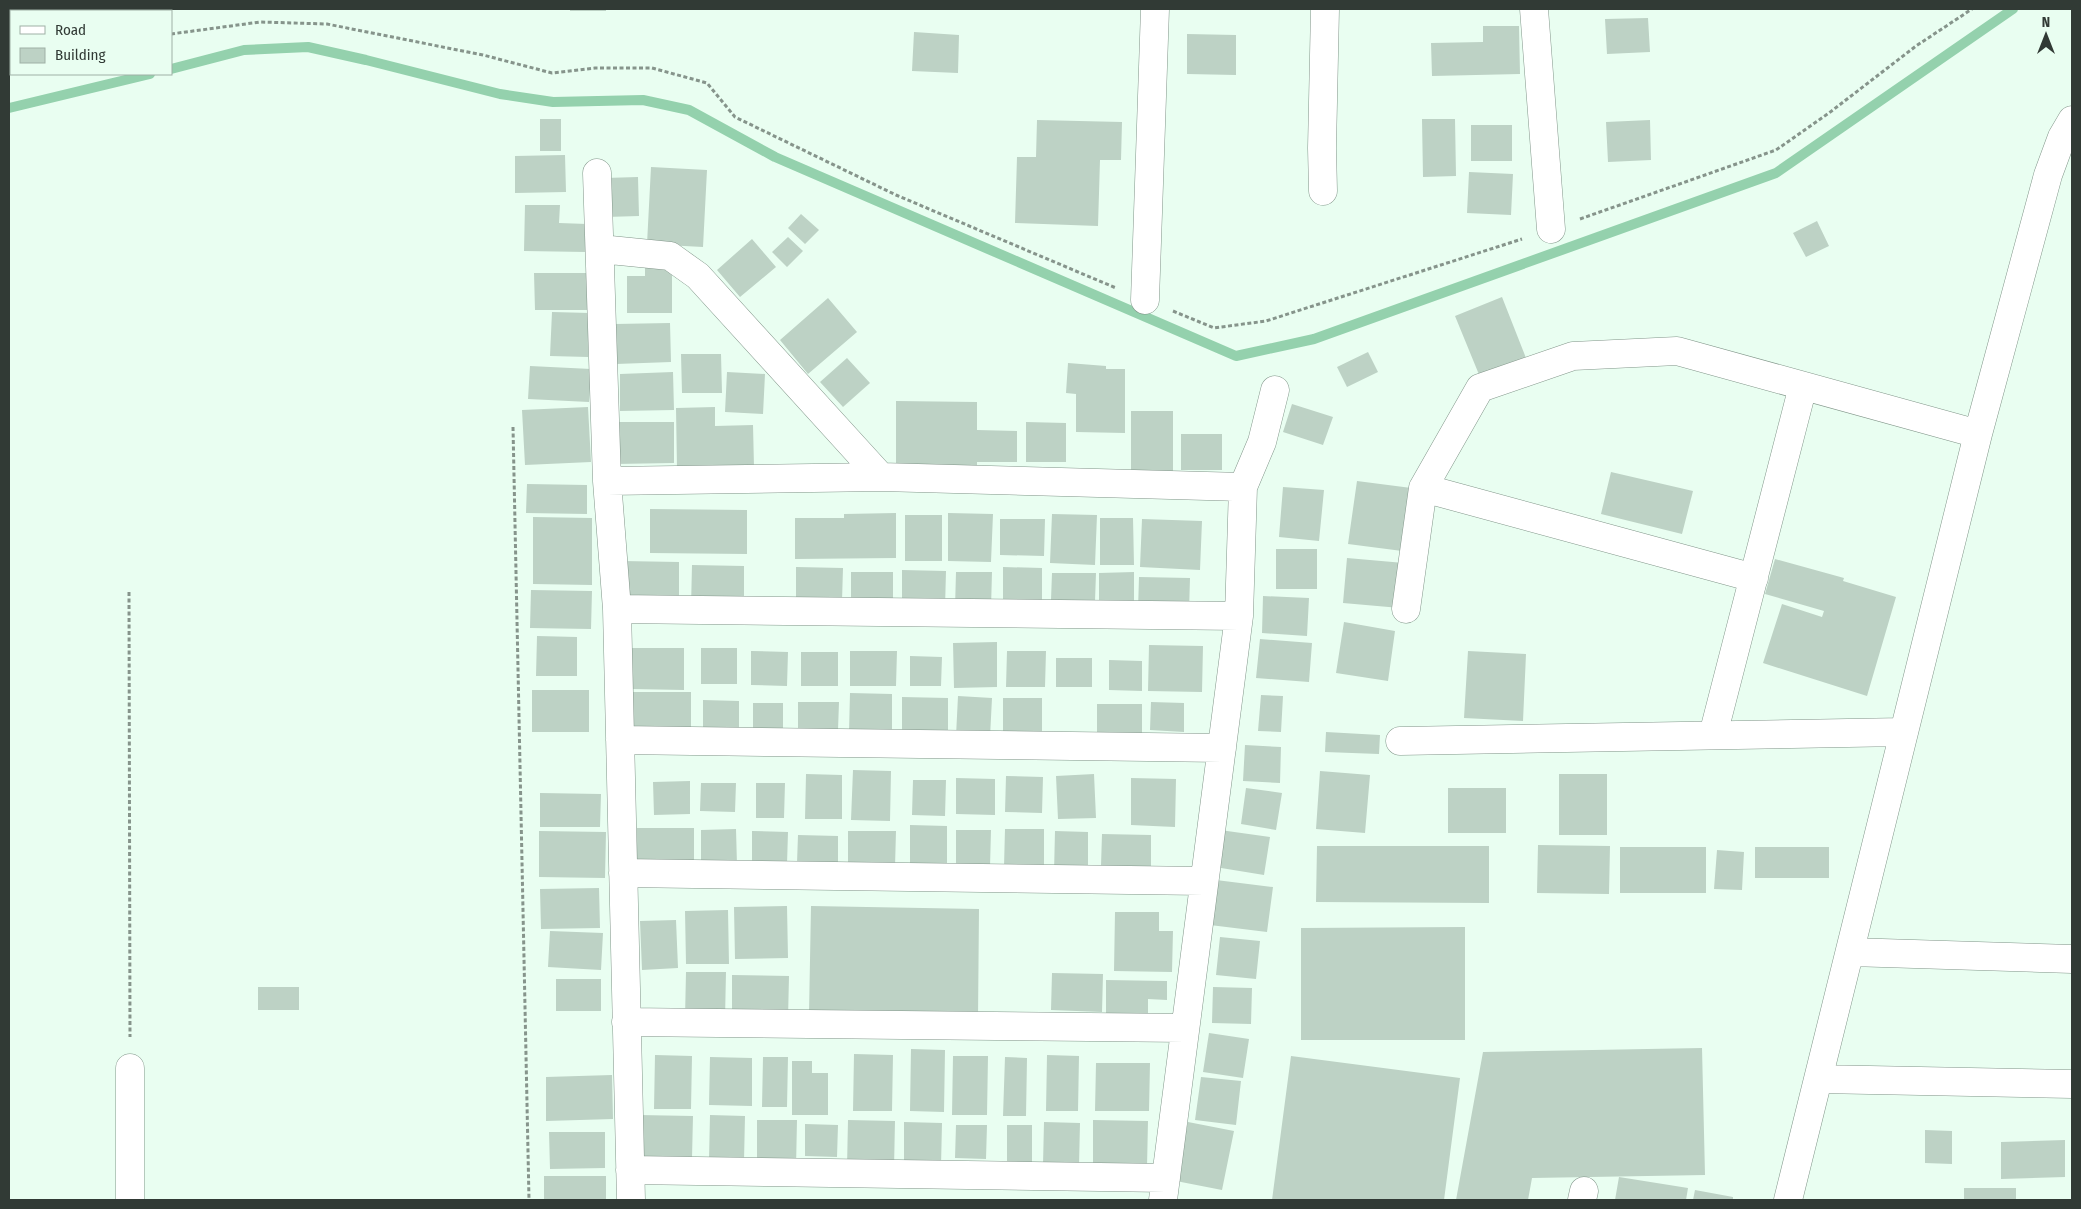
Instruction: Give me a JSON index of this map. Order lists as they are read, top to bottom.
{
  "legend": ["Road", "Building"],
  "north": "top"
}
